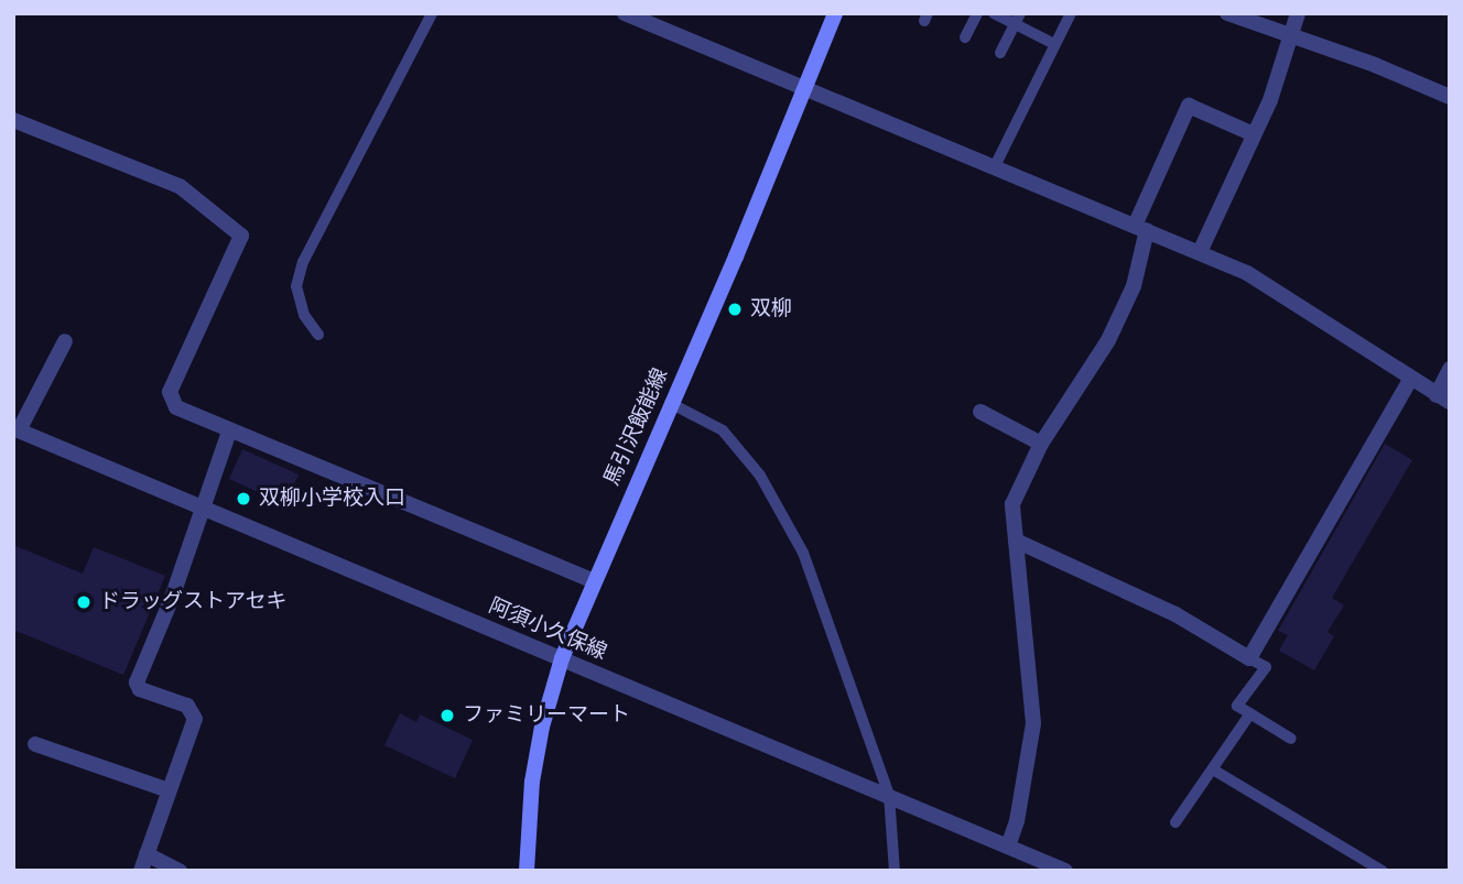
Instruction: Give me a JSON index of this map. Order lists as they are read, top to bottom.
{
  "streets": {
    "main road": ["馬引沢飯能線"],
    "street": ["阿須小久保線"]
  },
  "crossings": [
    ["馬引沢飯能線", "阿須小久保線"]
  ],
  "places": [
    "双柳",
    "双柳小学校入口",
    "ドラッグストアセキ",
    "ファミリーマート"
  ]
}
